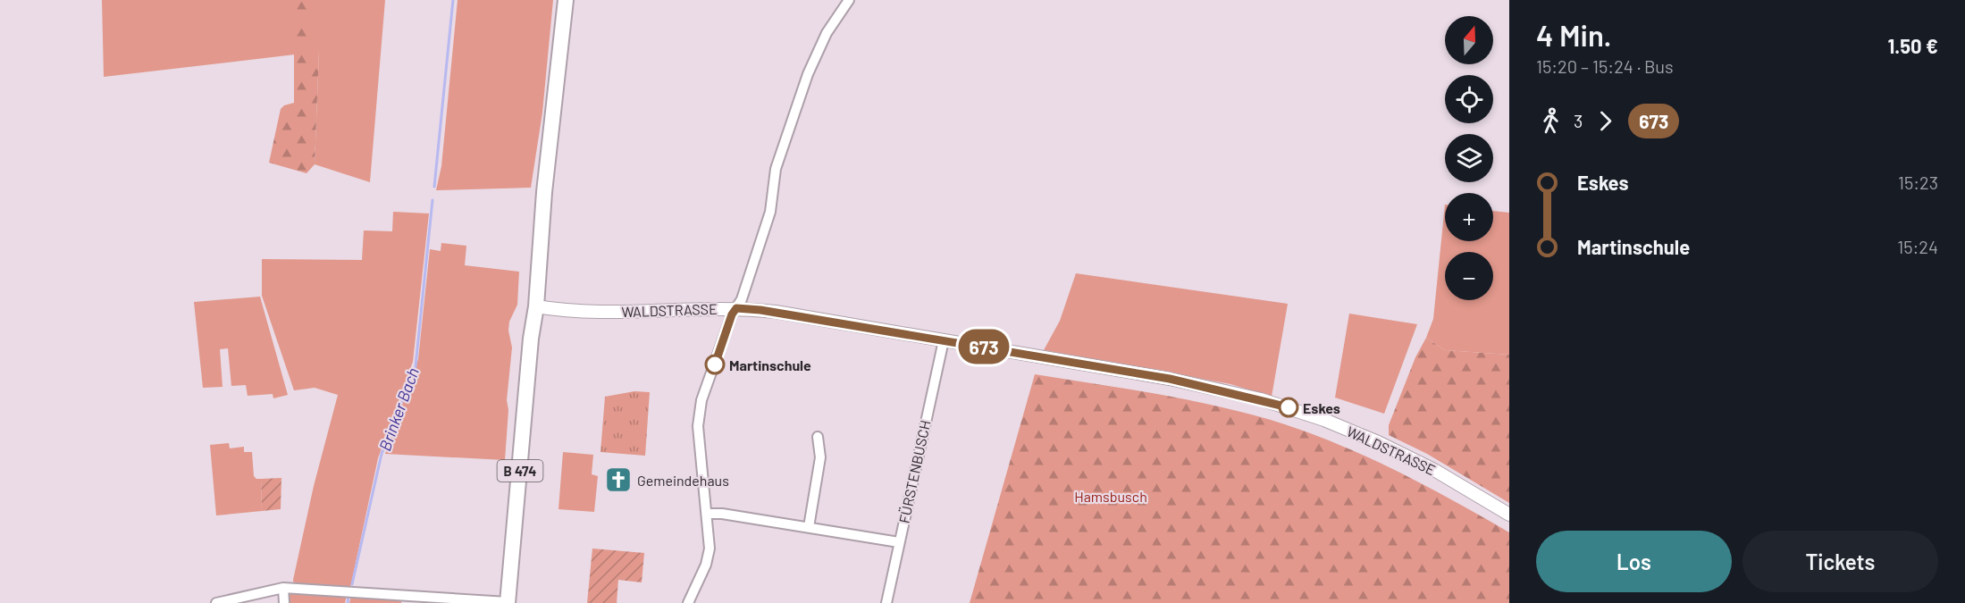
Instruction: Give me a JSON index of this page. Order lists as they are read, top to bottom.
{
  "streets": {
    "main road": ["B 474"],
    "street": ["WALDSTRASSE", "FÜRSTENBUSCH"]
  },
  "crossings": [
    ["WALDSTRASSE", "B 474"],
    ["WALDSTRASSE", "FÜRSTENBUSCH"]
  ],
  "water": ["Brinker Bach"],
  "parks": ["Hamsbusch"],
  "places": {
    "other": ["Martinschule", "Eskes"],
    "church": ["Gemeindehaus"]
  },
  "lines": ["bus line 673"],
  "north": "top",
  "page": {
    "on_map": "673",
    "heading": ["4 Min.", "15:20 – 15:24 · Bus", "1.50 €"],
    "map_buttons": ["+", "−"],
    "legs": ["3", "673"],
    "list": [
      {
        "name": "Eskes",
        "value": "15:23"
      },
      {
        "name": "Martinschule",
        "value": "15:24"
      }
    ],
    "buttons": ["Los", "Tickets"]
  }
}
